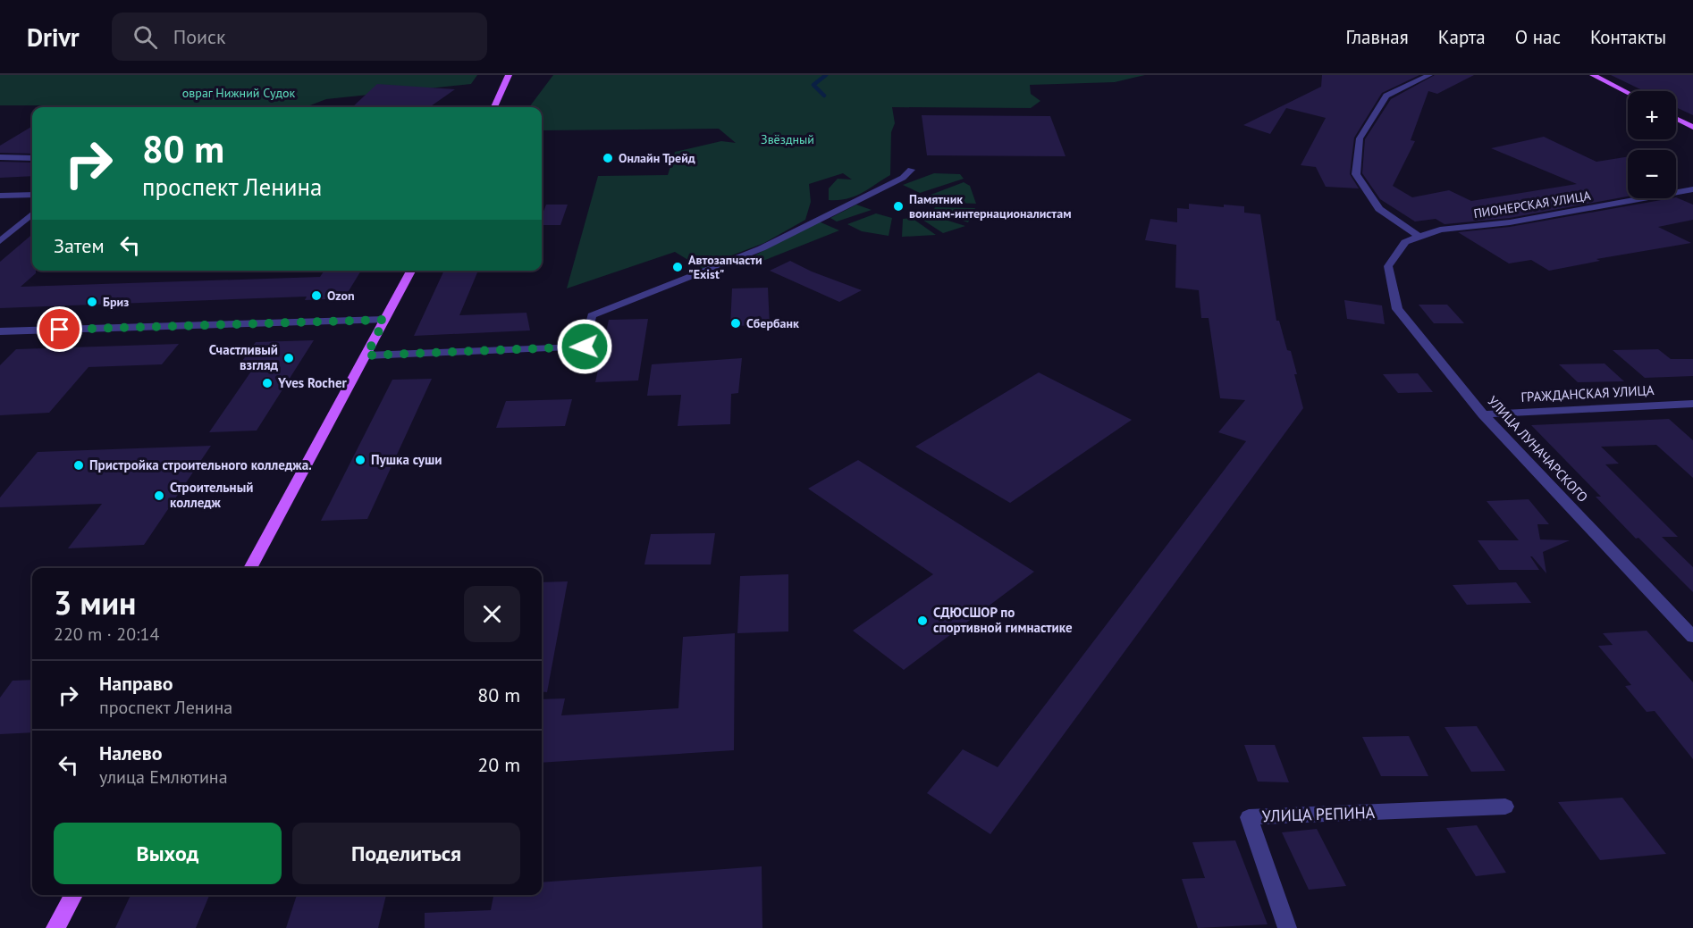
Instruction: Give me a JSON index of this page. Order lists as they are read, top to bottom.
{
  "streets": {
    "street": [
      "ПИОНЕРСКАЯ УЛИЦА",
      "ГРАЖДАНСКАЯ УЛИЦА",
      "УЛИЦА ЛУНАЧАРСКОГО",
      "УЛИЦА РЕПИНА"
    ]
  },
  "crossings": [
    ["ПИОНЕРСКАЯ УЛИЦА", "УЛИЦА ЛУНАЧАРСКОГО"],
    ["ГРАЖДАНСКАЯ УЛИЦА", "УЛИЦА ЛУНАЧАРСКОГО"]
  ],
  "parks": ["овраг Нижний Судок", "Звёздный"],
  "places": [
    "Онлайн Трейд",
    "Памятник воинам-интернационалистам",
    "Автозапчасти \"Exist\"",
    "Ozon",
    "Бриз",
    "Сбербанк",
    "Счастливый взгляд",
    "Yves Rocher",
    "Пушка суши",
    "Пристройка строительного колледжа.",
    "Строительный колледж",
    "СДЮСШОР по спортивной гимнастике"
  ],
  "page": {
    "header": "Drivr",
    "search": "Поиск",
    "nav": [
      "Главная",
      "Карта",
      "О нас",
      "Контакты"
    ],
    "map_buttons": ["+", "−"],
    "turn": ["80 m", "проспект Ленина"],
    "then": "Затем",
    "heading": ["3 мин", "220 m · 20:14"],
    "list": [
      {
        "name": "Направо",
        "note": "проспект Ленина",
        "value": "80 m"
      },
      {
        "name": "Налево",
        "note": "улица Емлютина",
        "value": "20 m"
      }
    ],
    "buttons": ["Выход", "Поделиться"]
  }
}
